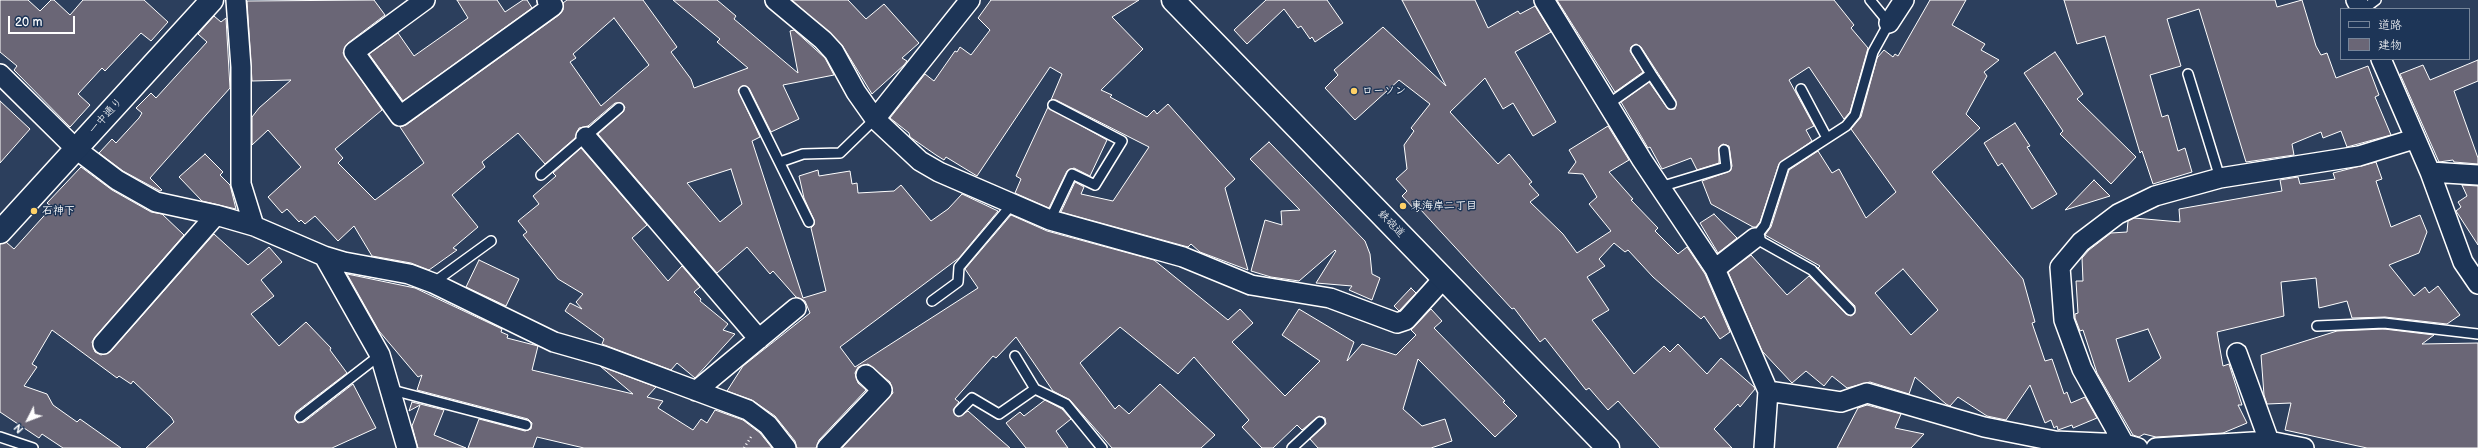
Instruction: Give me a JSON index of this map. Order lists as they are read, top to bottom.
{
  "streets": {
    "street": ["一中通り", "鉄砲道"]
  },
  "places": ["ローソン", "東海岸二丁目", "石神下"],
  "legend": ["道路", "建物"],
  "scale_bar": "20 m",
  "north": "bottom left"
}
